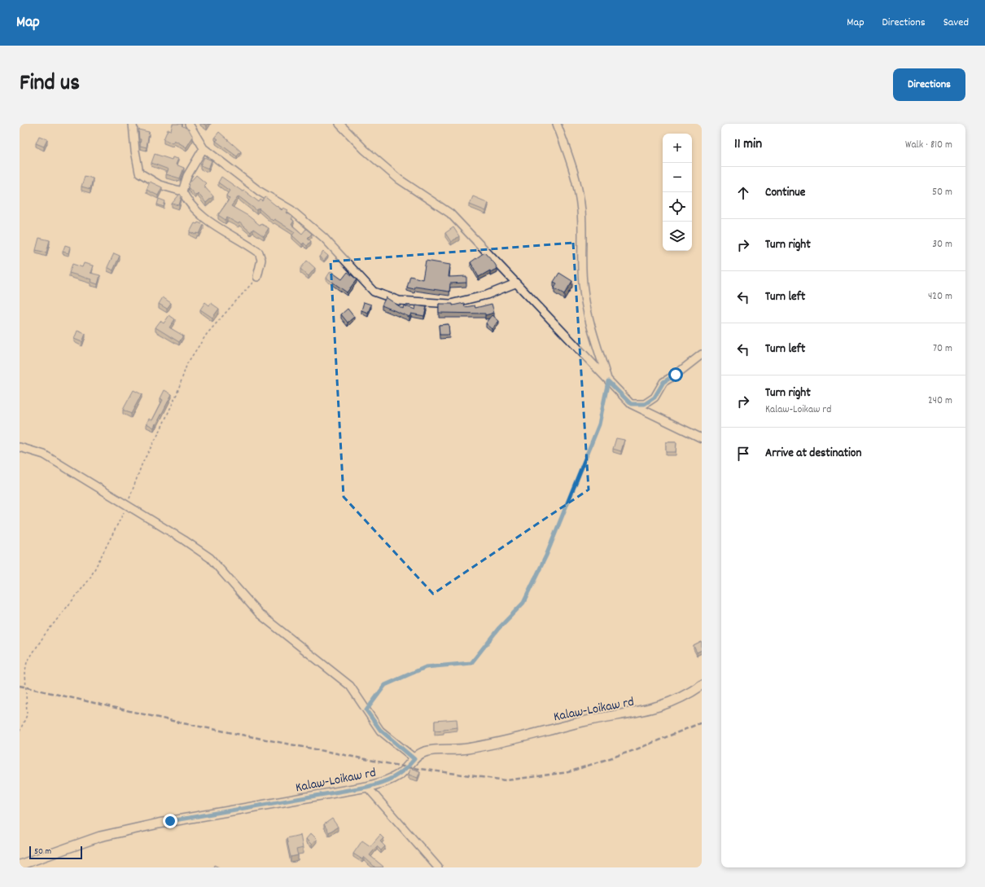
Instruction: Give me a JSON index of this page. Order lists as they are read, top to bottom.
{
  "streets": {
    "main road": ["Kalaw-Loikaw rd"]
  },
  "scale_bar": "50 m",
  "page": {
    "header": "Map",
    "nav": ["Map", "Directions", "Saved"],
    "title": "Find us",
    "buttons": "Directions",
    "heading": ["11 min", "Walk · 810 m"],
    "map_buttons": ["+", "−"],
    "list": [
      ["Continue", "50 m"],
      ["Turn right", "30 m"],
      ["Turn left", "420 m"],
      ["Turn left", "70 m"],
      ["Turn right", "Kalaw-Loikaw rd", "240 m"],
      "Arrive at destination"
    ],
    "scale": "50 m"
  }
}
